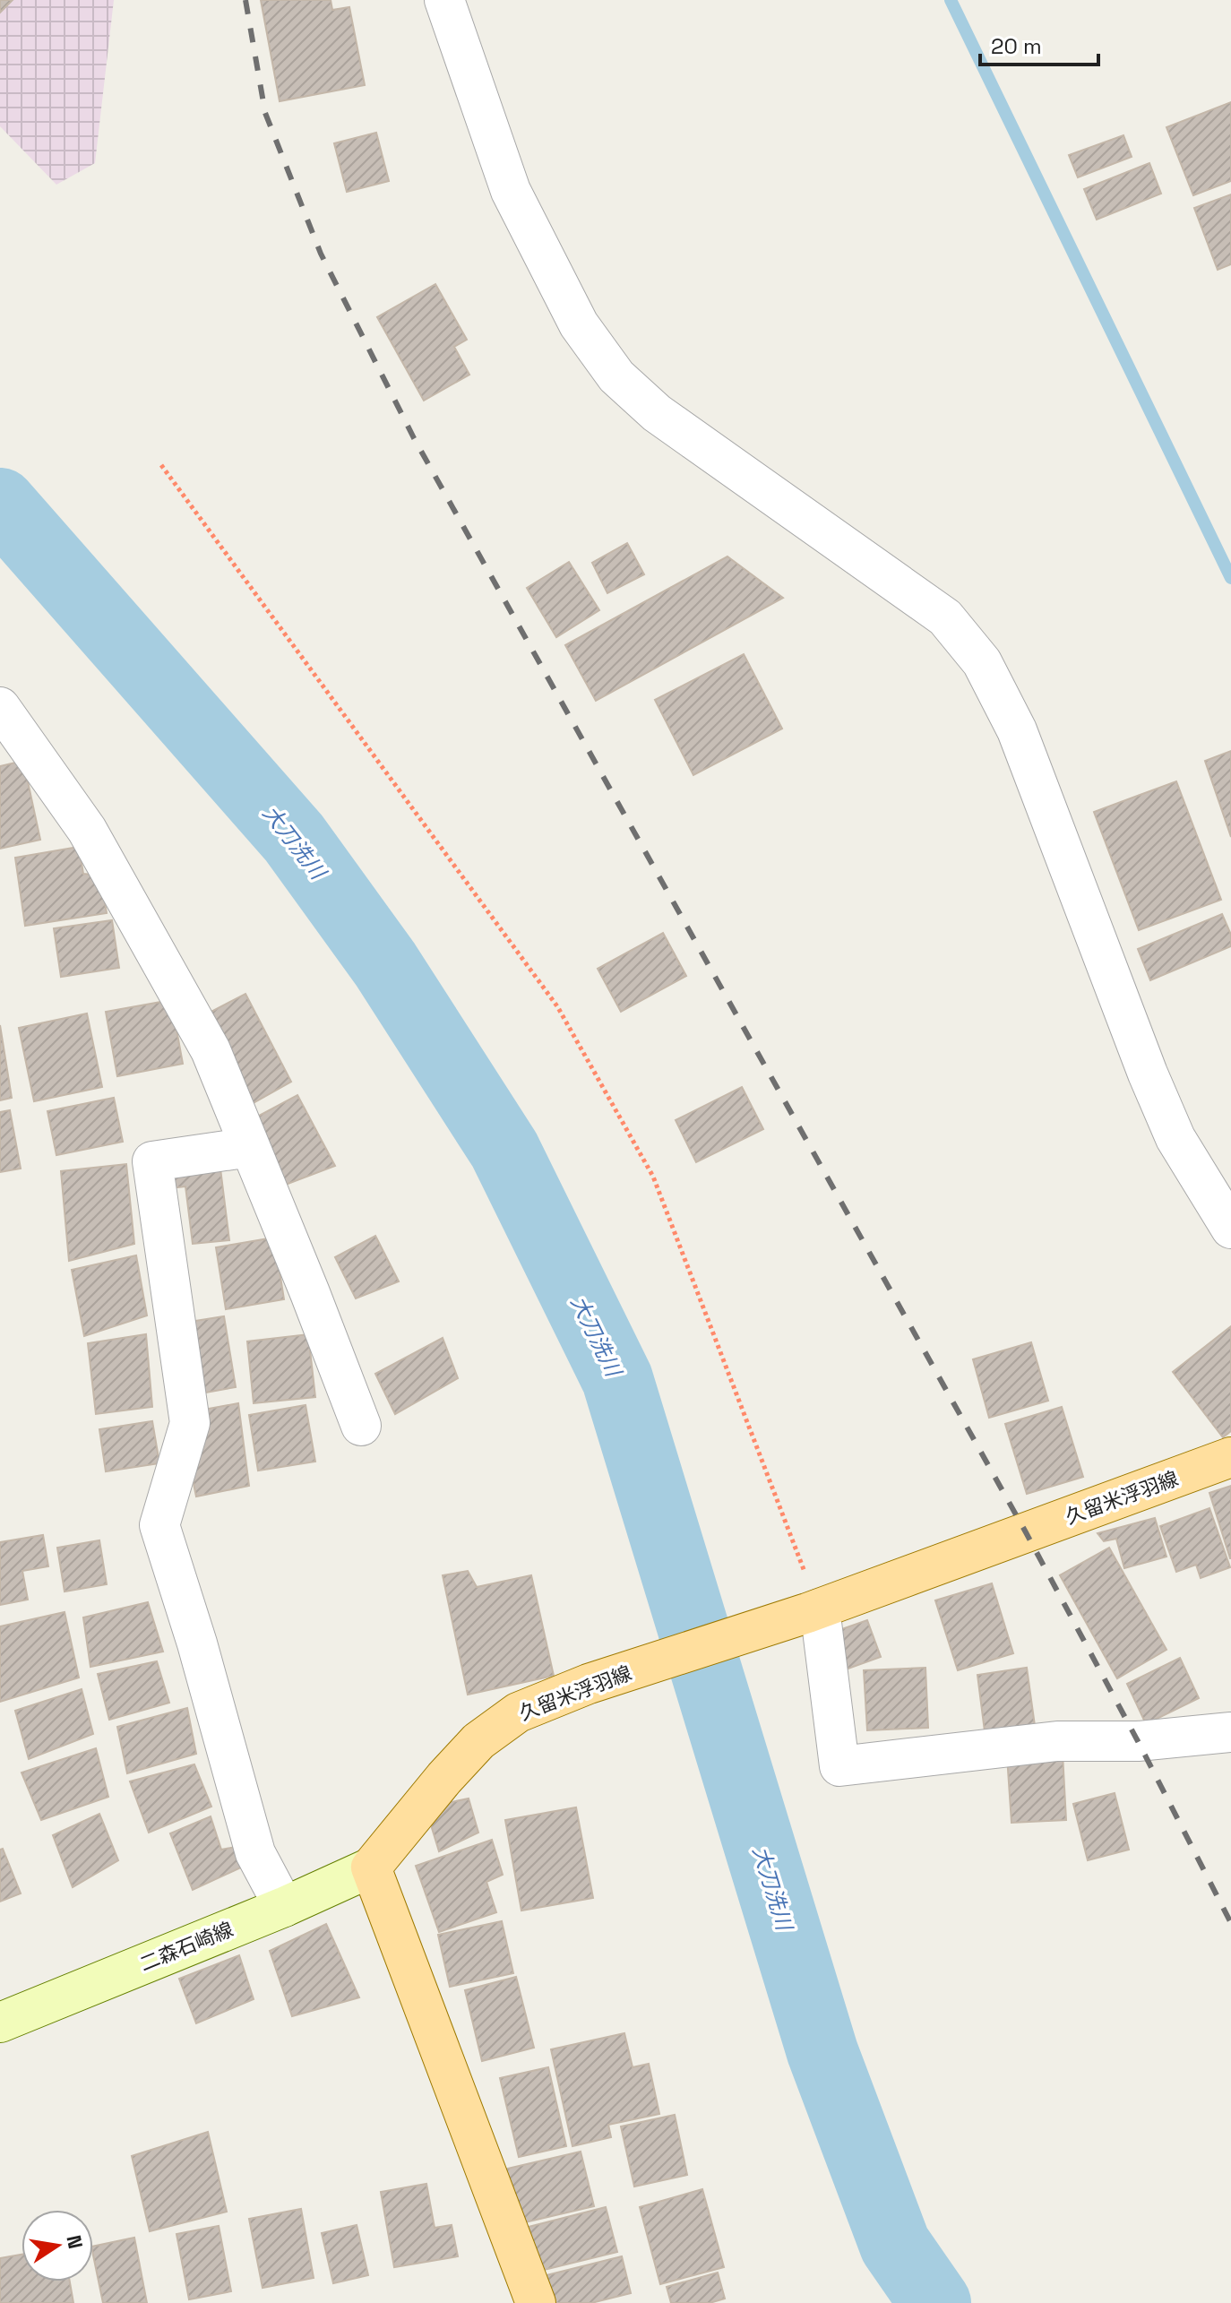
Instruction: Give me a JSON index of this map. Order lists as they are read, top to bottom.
{
  "streets": {
    "main road": ["久留米浮羽線", "二森石崎線"]
  },
  "crossings": [
    ["久留米浮羽線", "二森石崎線"]
  ],
  "water": ["大刀洗川"],
  "scale_bar": "20 m",
  "north": "right"
}
